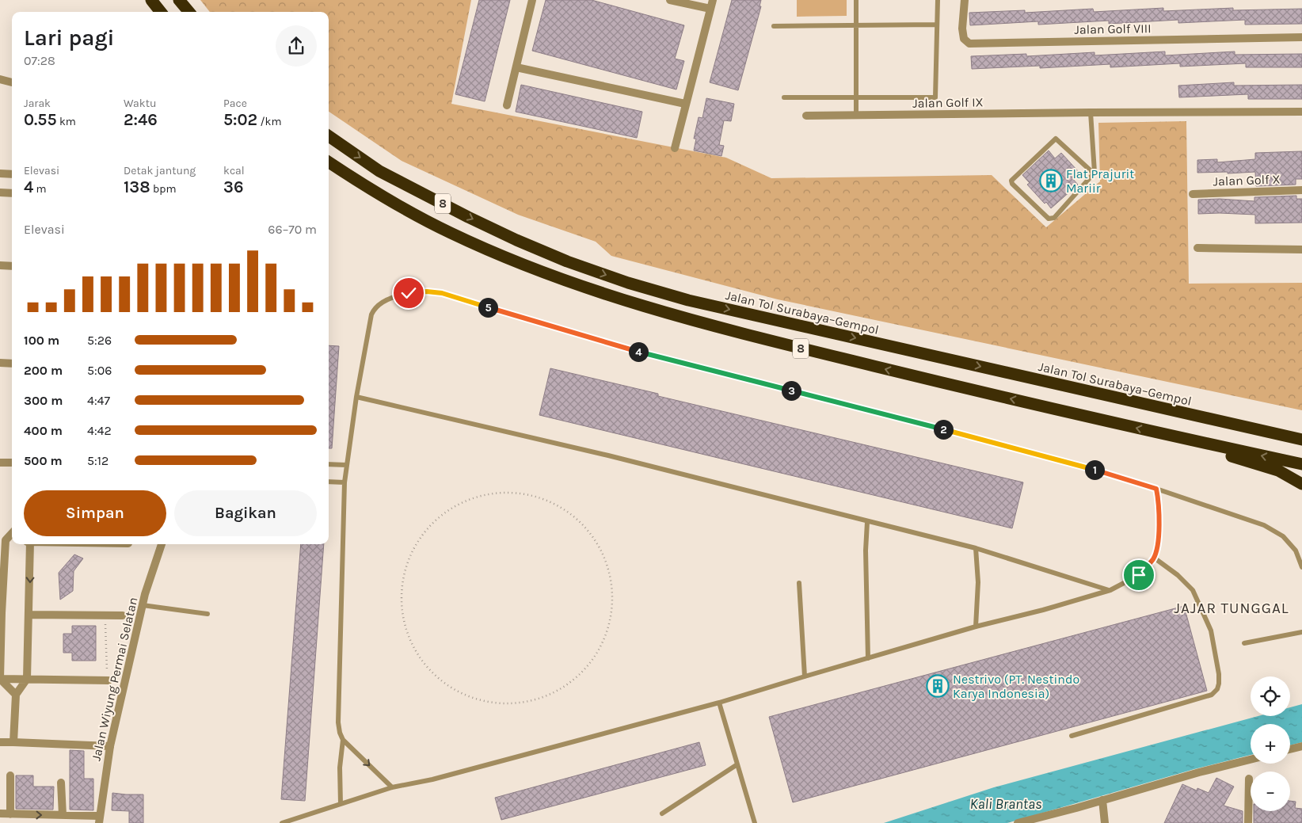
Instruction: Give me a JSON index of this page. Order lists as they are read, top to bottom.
{
  "streets": {
    "highway": ["8", "Jalan Tol Surabaya–Gempol"],
    "street": [
      "Jalan Golf VIII",
      "Jalan Golf IX",
      "Jalan Golf X",
      "Jalan Wiyung Permai Selatan"
    ]
  },
  "districts": ["JAJAR TUNGGAL"],
  "water": ["Kali Brantas"],
  "places": {
    "building": ["Flat Prajurit Mariir", "Nestrivo (PT. Nestindo Karya Indonesia)"]
  },
  "page": {
    "heading": ["Lari pagi", "07:28"],
    "stats": [
      ["Jarak", "0.55 km"],
      ["Waktu", "2:46"],
      ["Pace", "5:02 /km"],
      ["Elevasi", "4 m"],
      ["Detak jantung", "138 bpm"],
      ["kcal", "36"]
    ],
    "chart": ["Elevasi", "66–70 m"],
    "pins": [
      "5",
      "4",
      "3",
      "2",
      "1"
    ],
    "list": [
      {
        "name": "100 m",
        "note": "5:26"
      },
      {
        "name": "200 m",
        "note": "5:06"
      },
      {
        "name": "300 m",
        "note": "4:47"
      },
      {
        "name": "400 m",
        "note": "4:42"
      },
      {
        "name": "500 m",
        "note": "5:12"
      }
    ],
    "buttons": ["Simpan", "Bagikan"],
    "map_buttons": ["+", "−"]
  }
}
